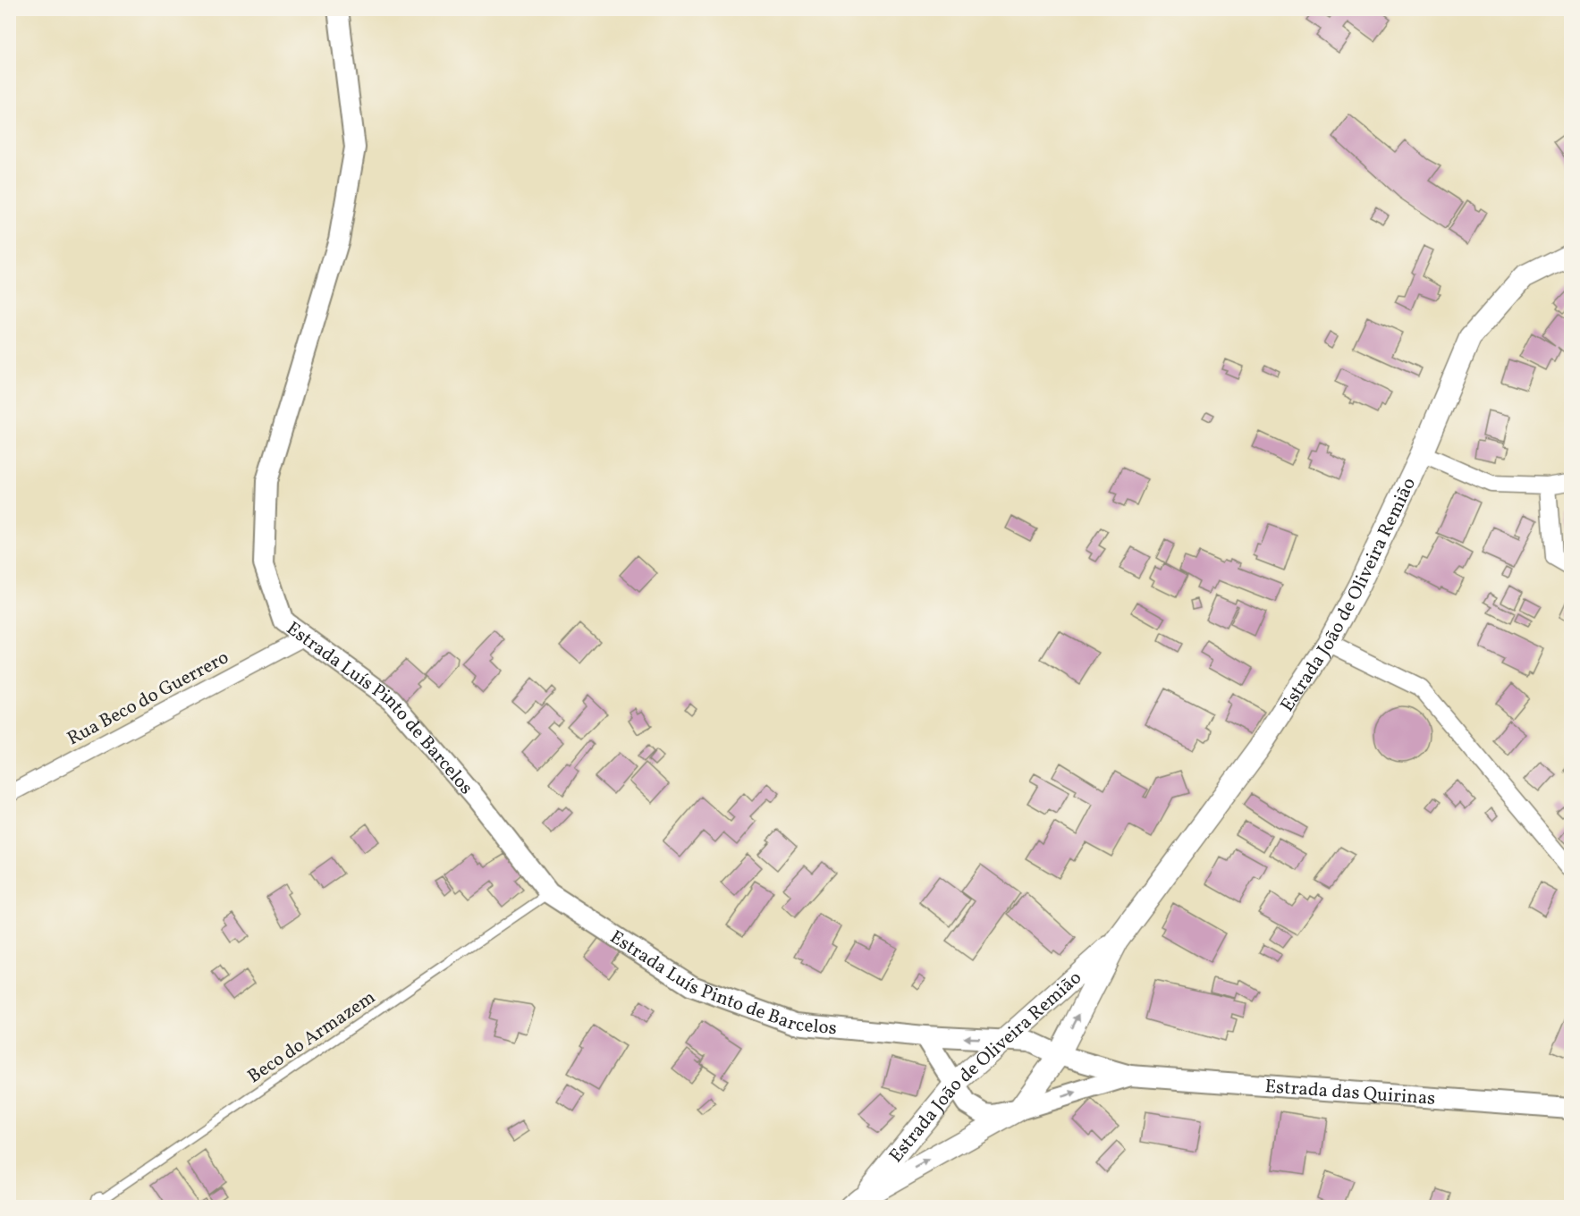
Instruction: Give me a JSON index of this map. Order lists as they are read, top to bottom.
{
  "streets": {
    "main road": ["Estrada João de Oliveira Remião"],
    "street": ["Rua Beco do Guerrero", "Estrada Luís Pinto de Barcelos", "Estrada das Quirinas"],
    "lane": ["Beco do Armazem"]
  },
  "crossings": [
    ["Estrada João de Oliveira Remião", "Estrada Luís Pinto de Barcelos"],
    ["Estrada João de Oliveira Remião", "Estrada das Quirinas"],
    ["Rua Beco do Guerrero", "Estrada Luís Pinto de Barcelos"],
    ["Estrada Luís Pinto de Barcelos", "Beco do Armazem"],
    ["Estrada Luís Pinto de Barcelos", "Estrada das Quirinas"]
  ]
}
